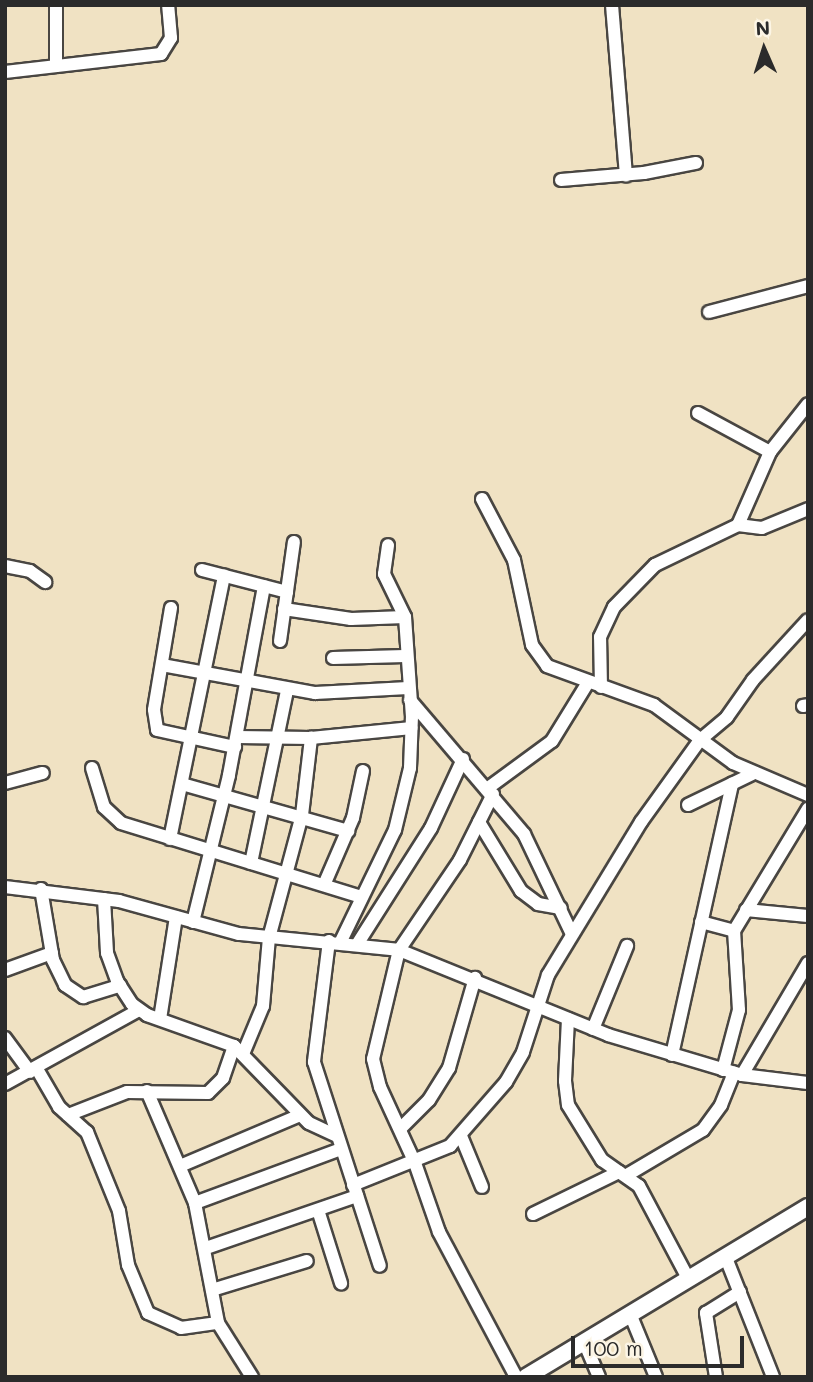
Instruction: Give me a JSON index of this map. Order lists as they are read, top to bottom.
{
  "scale_bar": "100 m",
  "north": "top"
}
